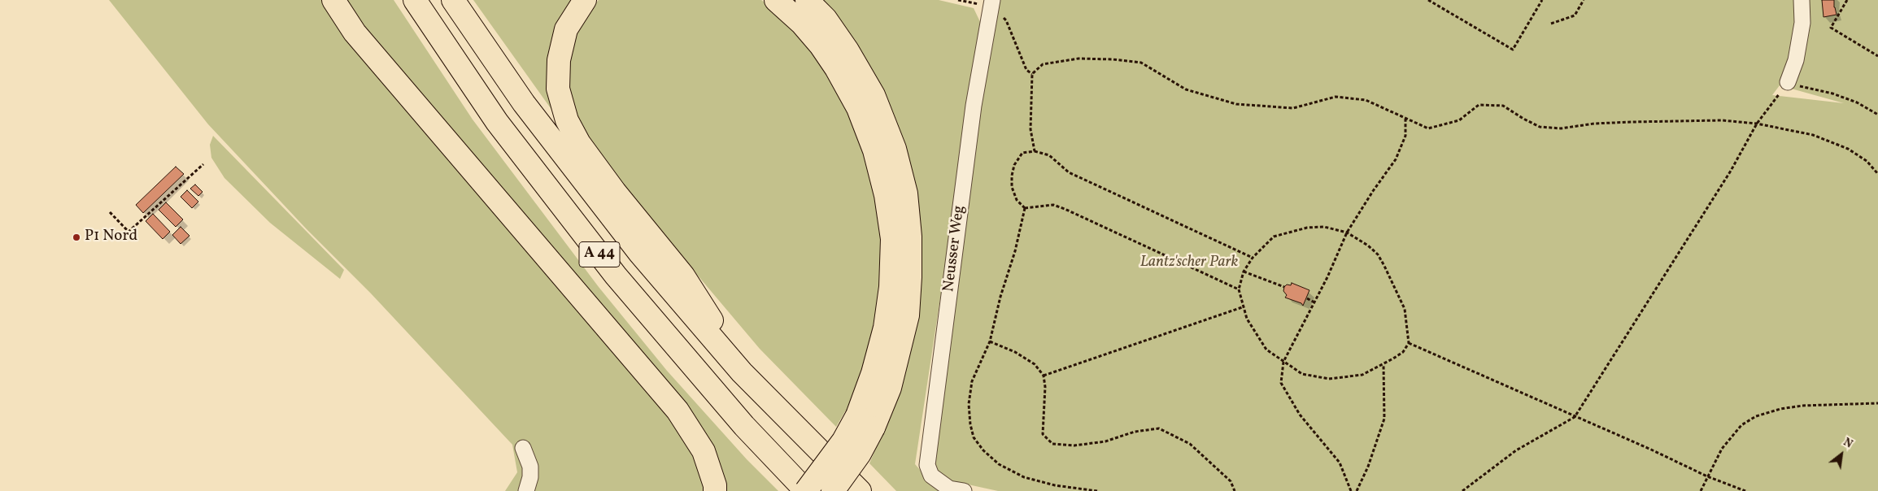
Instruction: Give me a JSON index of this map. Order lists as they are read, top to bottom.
{
  "streets": {
    "highway": ["A 44"],
    "lane": ["Neusser Weg"]
  },
  "parks": ["Lantz'scher Park"],
  "places": ["P1 Nord"],
  "north": "top right"
}
